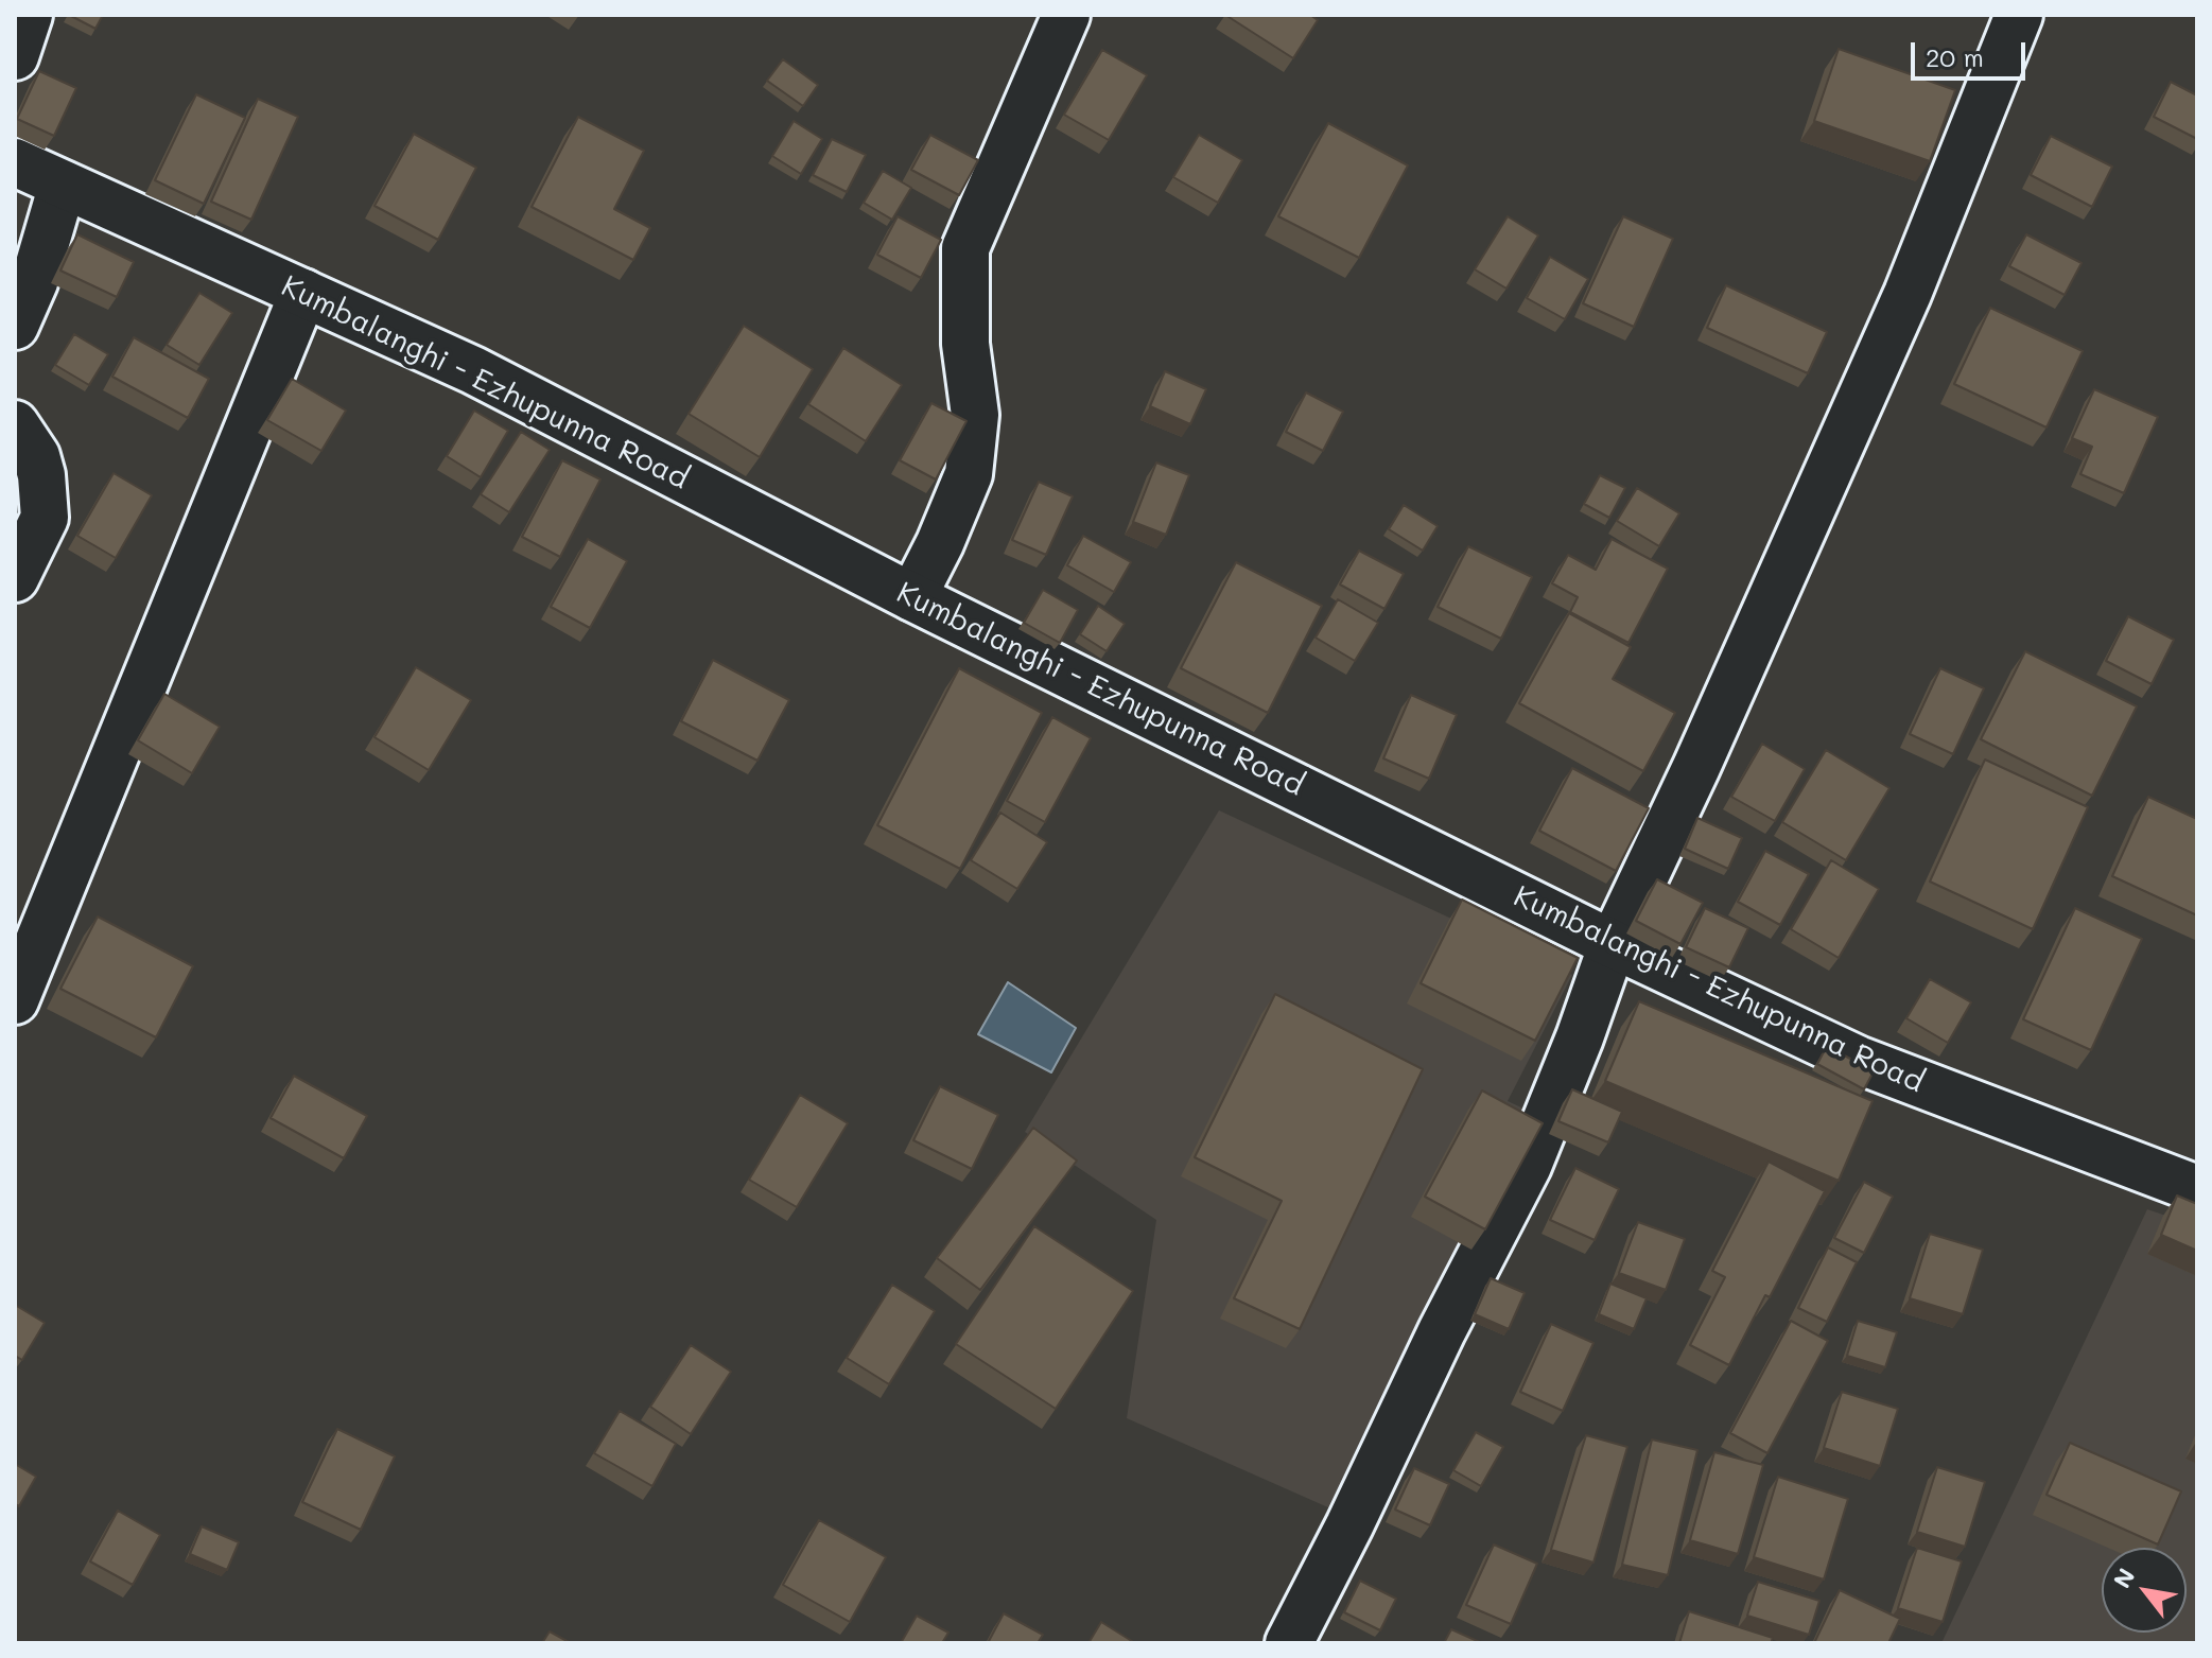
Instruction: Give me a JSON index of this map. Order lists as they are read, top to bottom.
{
  "streets": {
    "street": ["Kumbalanghi - Ezhupunna Road"]
  },
  "scale_bar": "20 m",
  "north": "top left"
}
